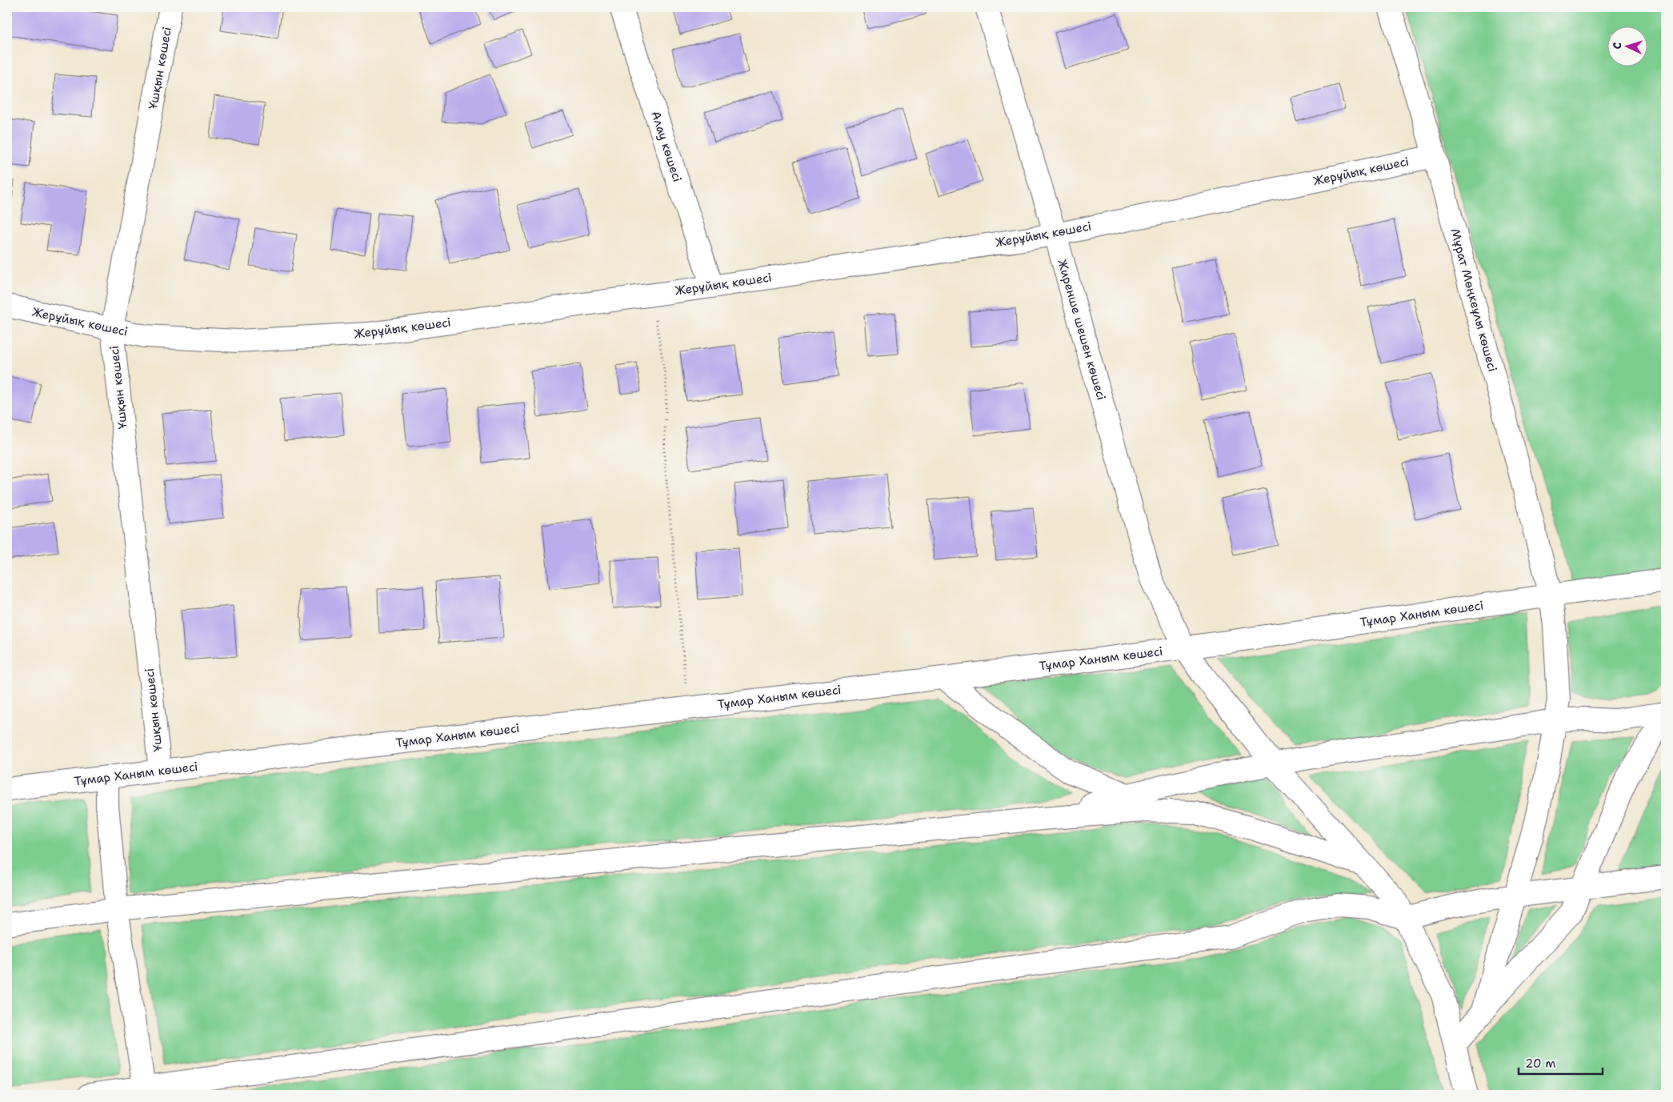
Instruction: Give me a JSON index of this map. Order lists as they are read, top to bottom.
{
  "streets": {
    "street": [
      "Ұшқын көшесі",
      "Алау көшесі",
      "Жерұйық көшесі",
      "Мұрат Мөңкеұлы көшесі",
      "Жиренше шешен көшесі",
      "Тұмар Ханым көшесі"
    ]
  },
  "crossings": [
    ["Ұшқын көшесі", "Жерұйық көшесі"],
    ["Ұшқын көшесі", "Тұмар Ханым көшесі"],
    ["Алау көшесі", "Жерұйық көшесі"],
    ["Жерұйық көшесі", "Мұрат Мөңкеұлы көшесі"],
    ["Жерұйық көшесі", "Жиренше шешен көшесі"],
    ["Мұрат Мөңкеұлы көшесі", "Тұмар Ханым көшесі"],
    ["Жиренше шешен көшесі", "Тұмар Ханым көшесі"]
  ],
  "scale_bar": "20 m",
  "north": "left"
}
